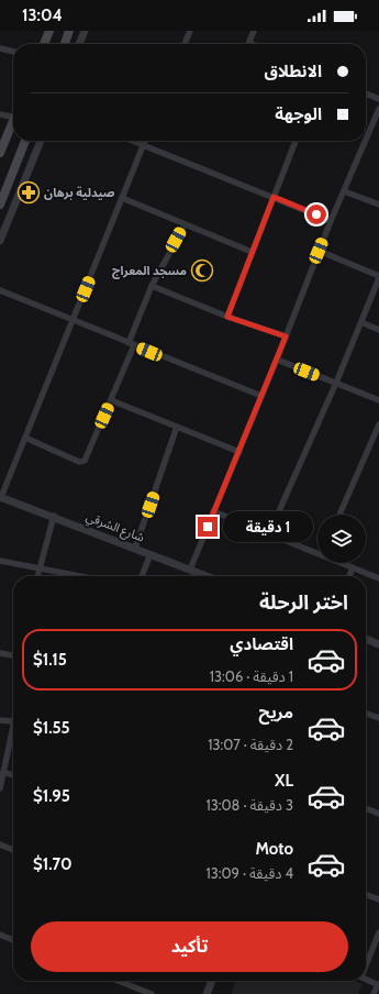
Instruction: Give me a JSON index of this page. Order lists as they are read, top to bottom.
{
  "streets": {
    "street": ["شارع الشرقي"]
  },
  "places": {
    "pharmacy": ["صيدلية برهان"],
    "mosque": ["مسجد المعراج"]
  },
  "page": {
    "status": "13:04",
    "banner": ["الانطلاق", "الوجهة"],
    "bubble": "1 دقيقة",
    "heading": "اختر الرحلة",
    "list": [
      {
        "name": "اقتصادي",
        "note": "1 دقيقة · 13:06",
        "value": "$1.15"
      },
      {
        "name": "مريح",
        "note": "2 دقيقة · 13:07",
        "value": "$1.55"
      },
      {
        "name": "XL",
        "note": "3 دقيقة · 13:08",
        "value": "$1.95"
      },
      {
        "name": "Moto",
        "note": "4 دقيقة · 13:09",
        "value": "$1.70"
      }
    ],
    "buttons": "تأكيد"
  }
}
